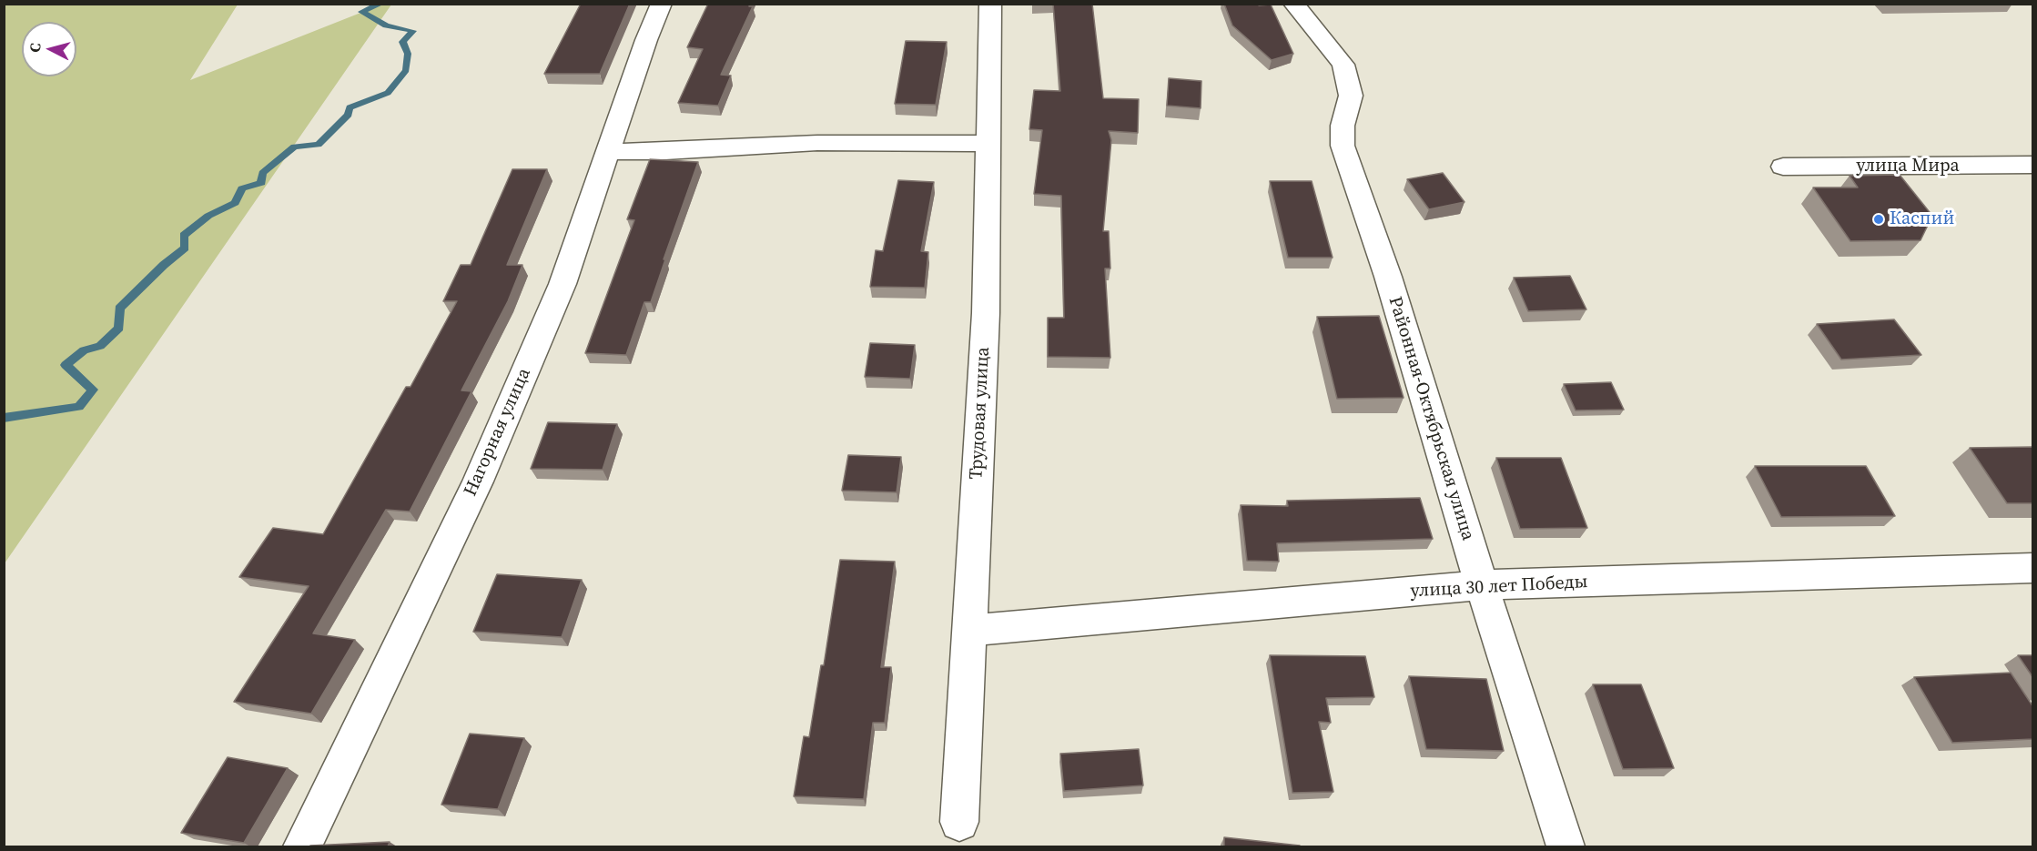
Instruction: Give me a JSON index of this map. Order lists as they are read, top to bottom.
{
  "streets": {
    "street": [
      "улица Мира",
      "Трудовая улица",
      "Районная-Октябрьская улица",
      "Нагорная улица",
      "улица 30 лет Победы"
    ]
  },
  "crossings": [
    ["Трудовая улица", "улица 30 лет Победы"],
    ["Районная-Октябрьская улица", "улица 30 лет Победы"]
  ],
  "places": ["Каспий"],
  "north": "left"
}
